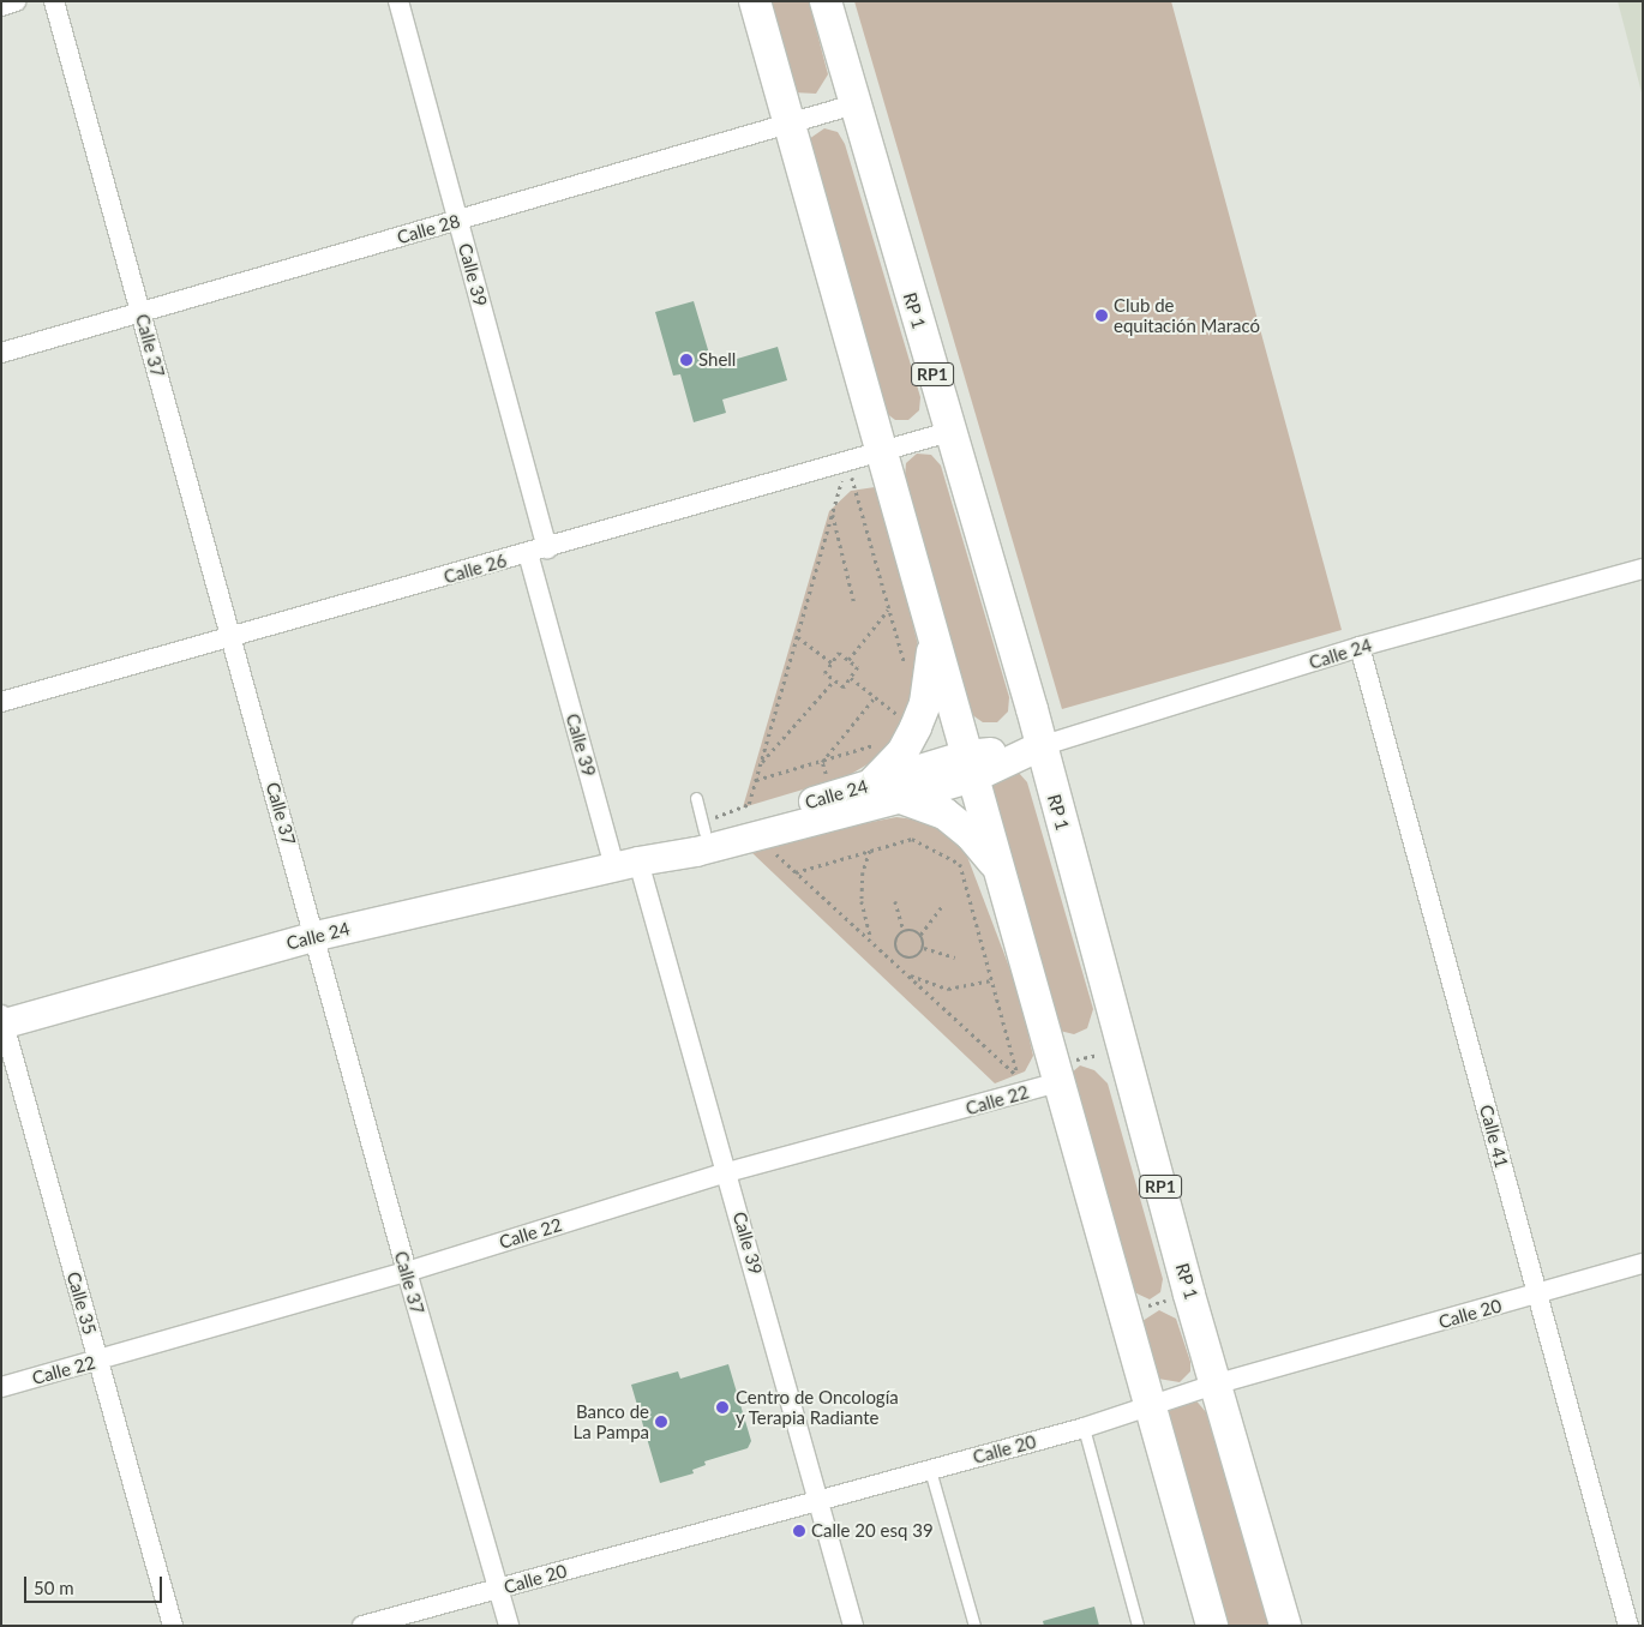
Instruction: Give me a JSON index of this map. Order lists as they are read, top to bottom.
{
  "streets": {
    "main road": ["RP 1", "RP1"],
    "street": [
      "Calle 28",
      "Calle 39",
      "Calle 37",
      "Calle 26",
      "Calle 24",
      "Calle 22",
      "Calle 41",
      "Calle 35",
      "Calle 20"
    ]
  },
  "crossings": [
    ["Calle 28", "Calle 39"],
    ["Calle 28", "RP 1"],
    ["Calle 28", "Calle 37"],
    ["Calle 39", "Calle 26"],
    ["Calle 39", "Calle 24"],
    ["Calle 39", "Calle 22"],
    ["Calle 39", "Calle 20"],
    ["RP 1", "Calle 26"],
    ["RP 1", "Calle 24"],
    ["RP 1", "Calle 20"],
    ["Calle 37", "Calle 26"],
    ["Calle 37", "Calle 24"],
    ["Calle 37", "Calle 22"],
    ["Calle 37", "Calle 20"],
    ["Calle 24", "Calle 41"],
    ["Calle 24", "Calle 35"],
    ["Calle 22", "Calle 35"],
    ["Calle 41", "Calle 20"]
  ],
  "places": [
    "Club de equitación Maracó",
    "Shell",
    "Centro de Oncología y Terapia Radiante",
    "Banco de La Pampa",
    "Calle 20 esq 39"
  ],
  "scale_bar": "50 m"
}
